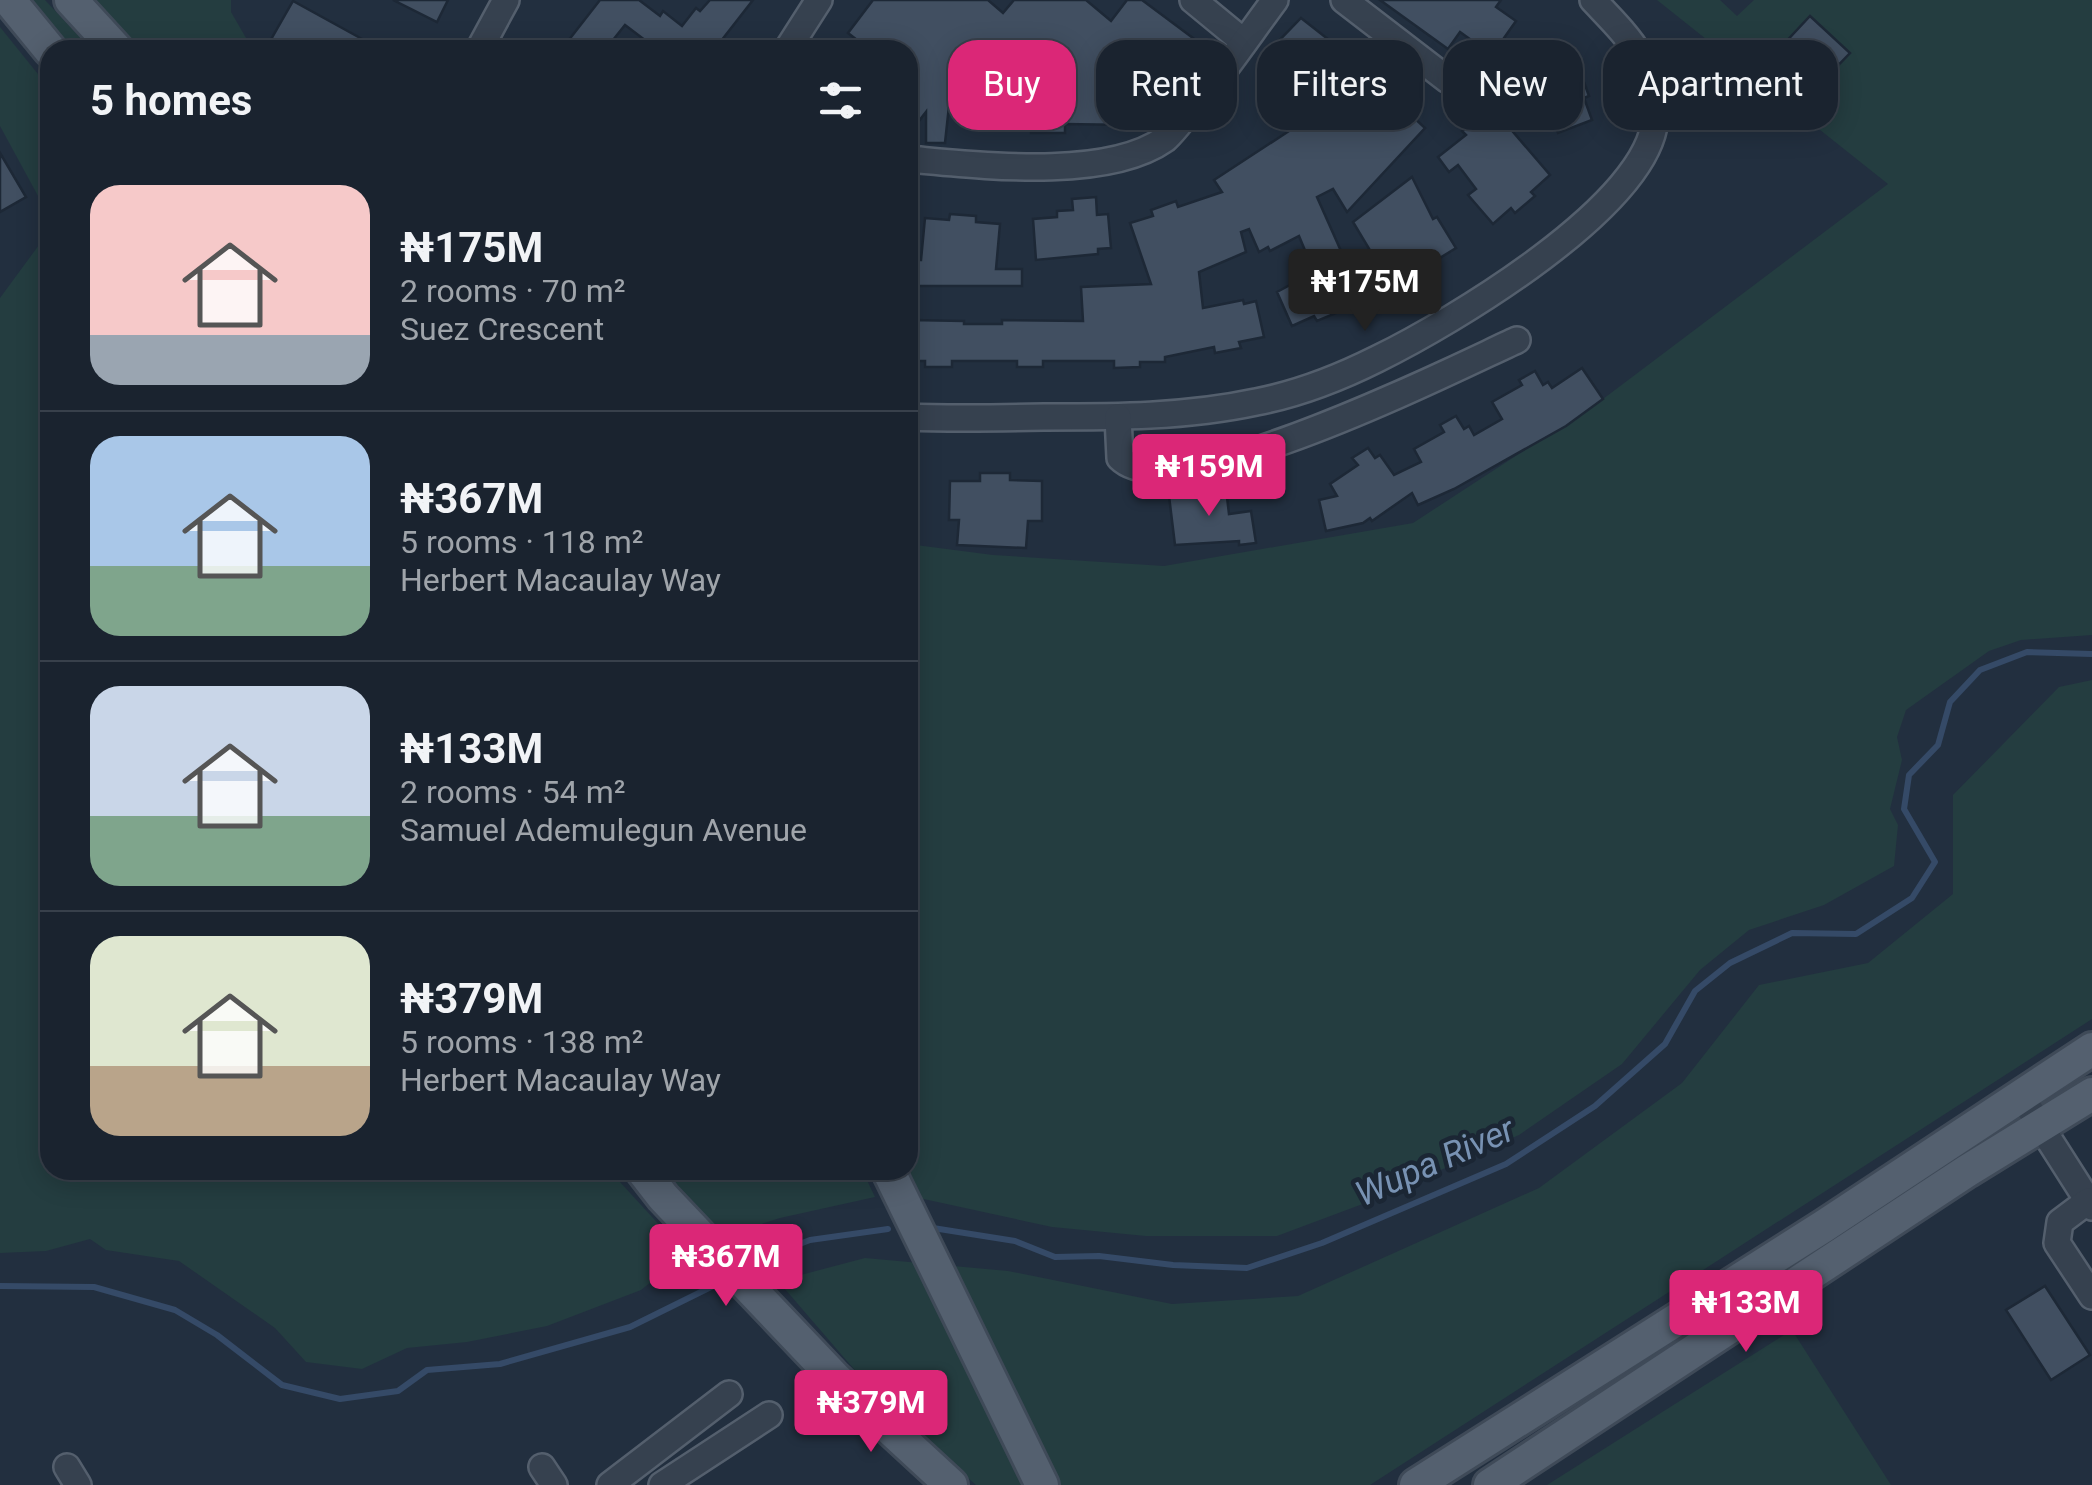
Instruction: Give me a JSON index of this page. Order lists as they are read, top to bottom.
{
  "water": ["Wupa River"],
  "page": {
    "chip": [
      "Buy",
      "Rent",
      "Filters",
      "New",
      "Apartment"
    ],
    "heading": "5 homes",
    "list": [
      {
        "name": "₦175M",
        "note": "2 rooms · 70 m² · Suez Crescent"
      },
      {
        "name": "₦367M",
        "note": "5 rooms · 118 m² · Herbert Macaulay Way"
      },
      {
        "name": "₦133M",
        "note": "2 rooms · 54 m² · Samuel Ademulegun Avenue"
      },
      {
        "name": "₦379M",
        "note": "5 rooms · 138 m² · Herbert Macaulay Way"
      }
    ],
    "price": [
      "₦175M",
      "₦159M",
      "₦367M",
      "₦133M",
      "₦379M"
    ]
  }
}
